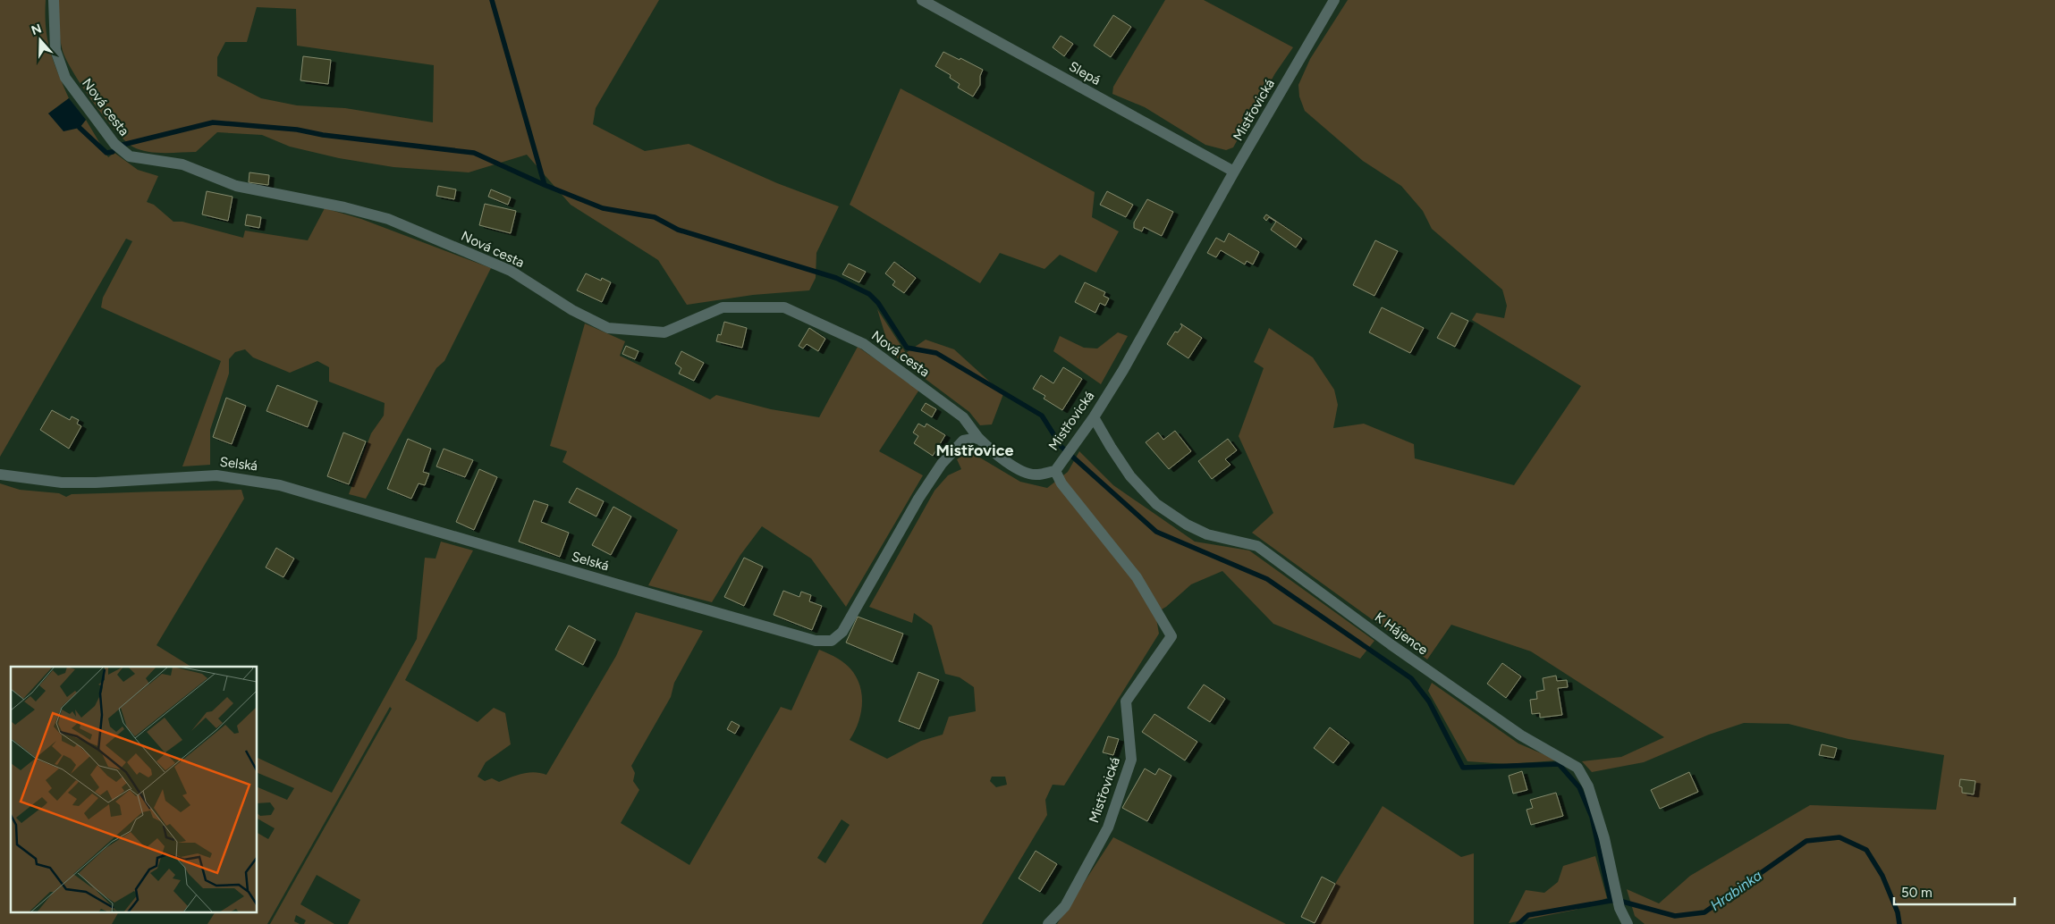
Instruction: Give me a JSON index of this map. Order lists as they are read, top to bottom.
{
  "streets": {
    "street": [
      "Slepá",
      "Nová cesta",
      "Mistřovická",
      "Selská",
      "K Hájence"
    ]
  },
  "crossings": [
    ["Slepá", "Mistřovická"],
    ["Nová cesta", "Selská"],
    ["Mistřovická", "K Hájence"]
  ],
  "districts": ["Mistřovice"],
  "water": ["Hrabinka"],
  "scale_bar": "50 m",
  "north": "top"
}
